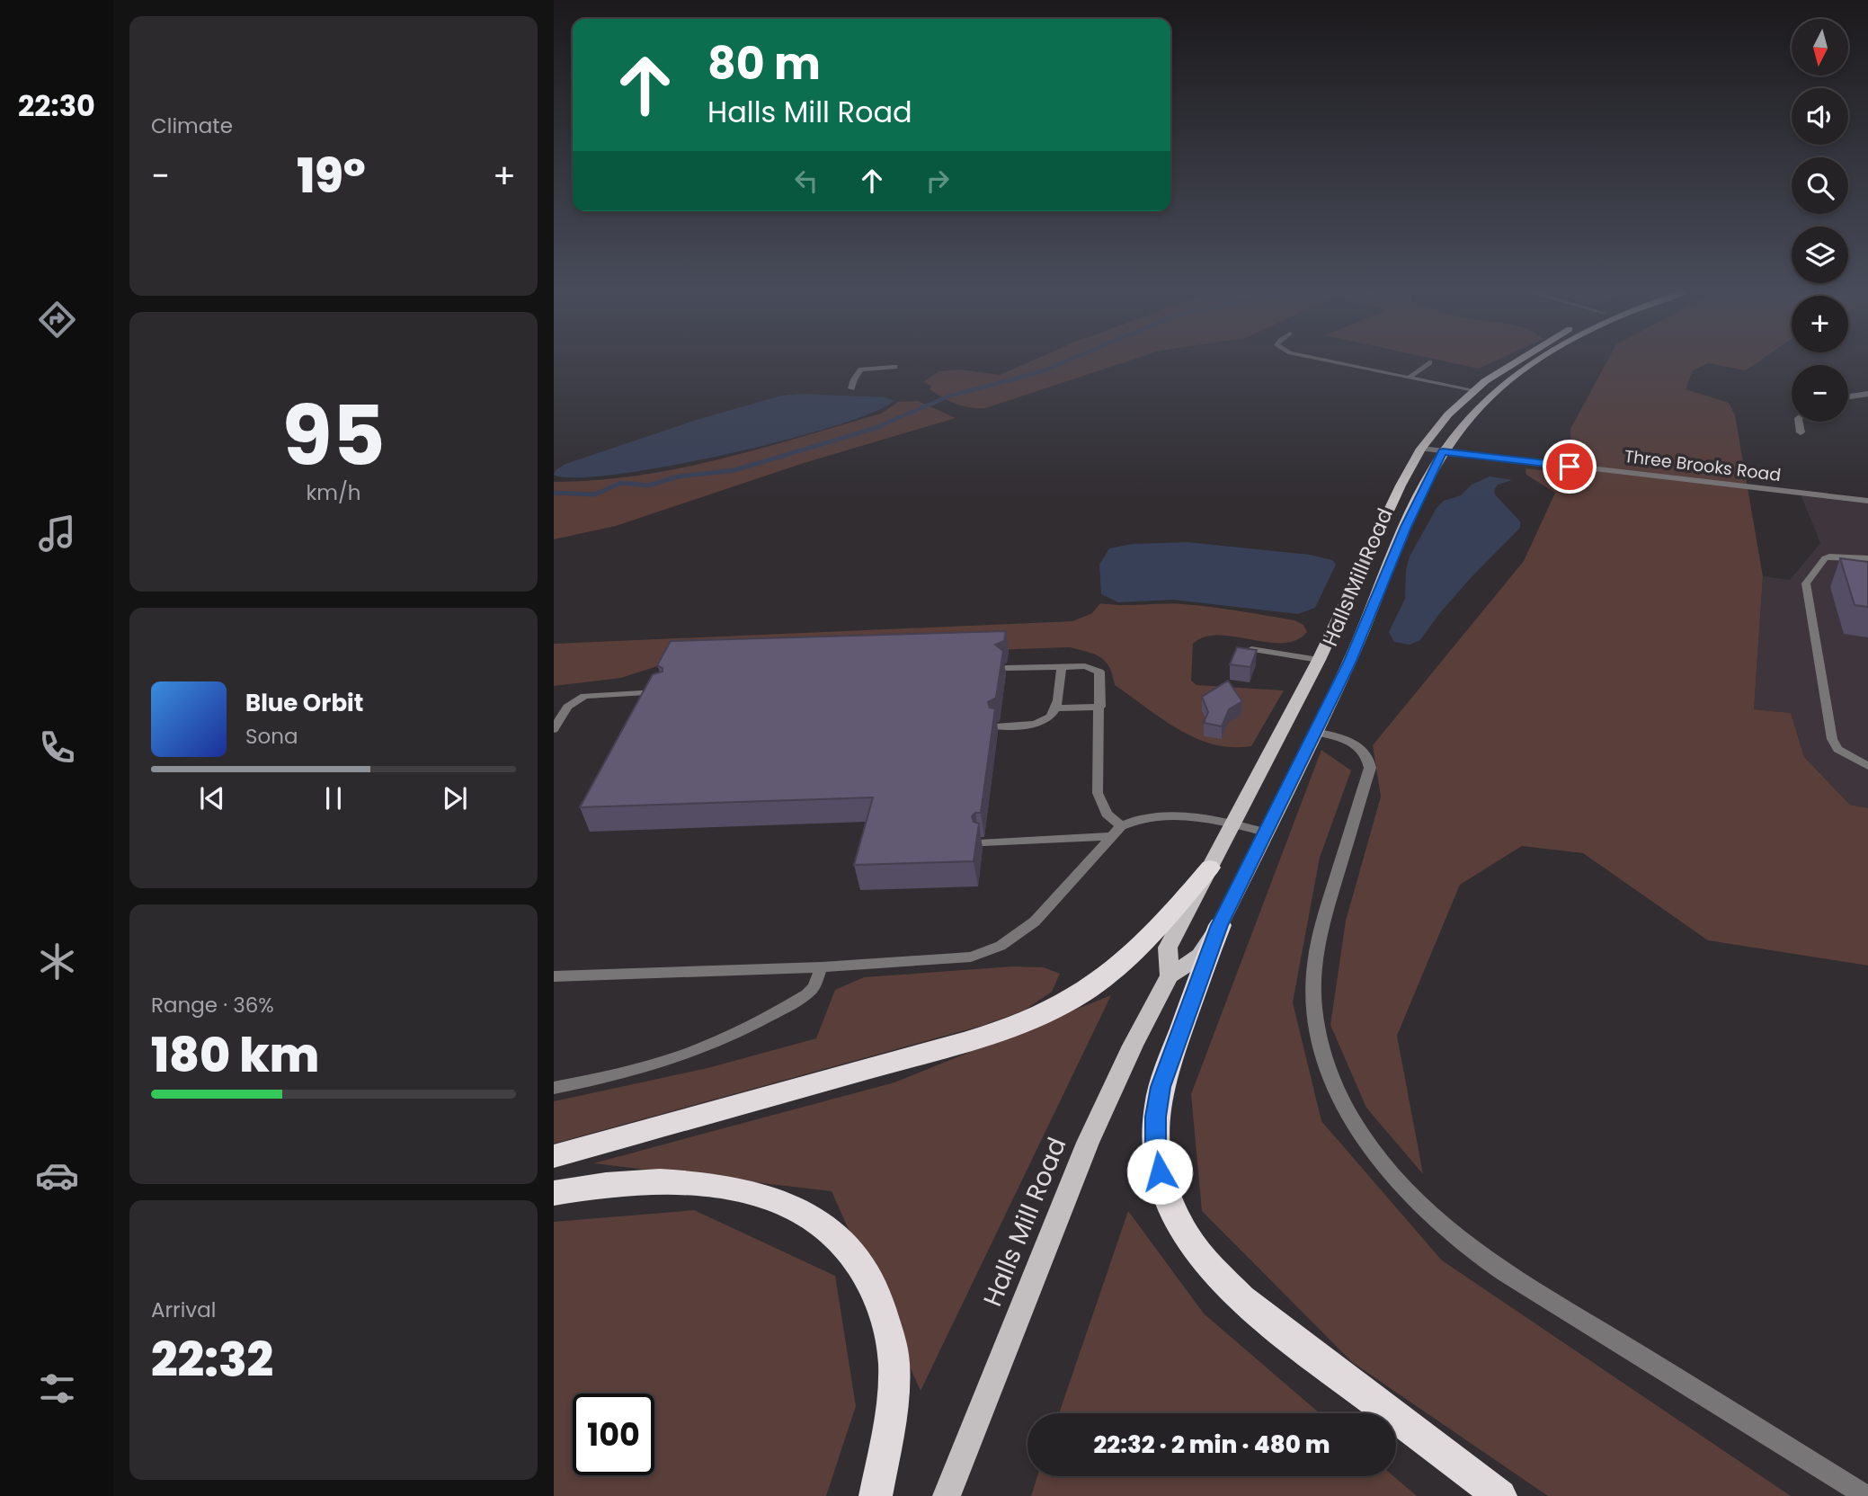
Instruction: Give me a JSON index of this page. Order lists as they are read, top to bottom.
{
  "streets": {
    "main road": ["Halls Mill Road"],
    "street": ["Three Brooks Road"]
  },
  "crossings": [
    ["Three Brooks Road", "Halls Mill Road"]
  ],
  "north": "bottom",
  "page": {
    "tabs": "22:30",
    "tile": [
      "Climate",
      ["95", "km/h"],
      ["Range · 36%", "180 km"],
      ["Arrival", "22:32"]
    ],
    "map_buttons": ["+", "−"],
    "turn": ["80 m", "Halls Mill Road"],
    "heat": ["−", "19°", "+"],
    "song": ["Blue Orbit", "Sona"],
    "limit": "100",
    "trip": "22:32 · 2 min · 480 m"
  }
}
